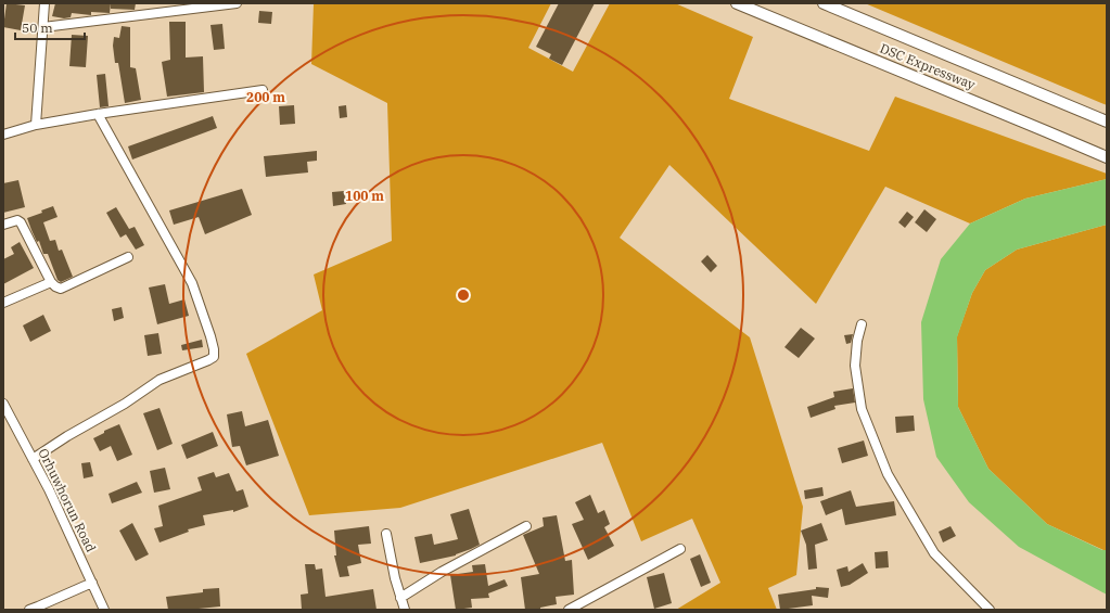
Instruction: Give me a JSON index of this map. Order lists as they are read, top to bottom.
{
  "streets": {
    "main road": ["DSC Expressway"],
    "street": ["Orhuwhorun Road"]
  },
  "scale_bar": "50 m",
  "rings": ["200 m", "100 m"]
}
